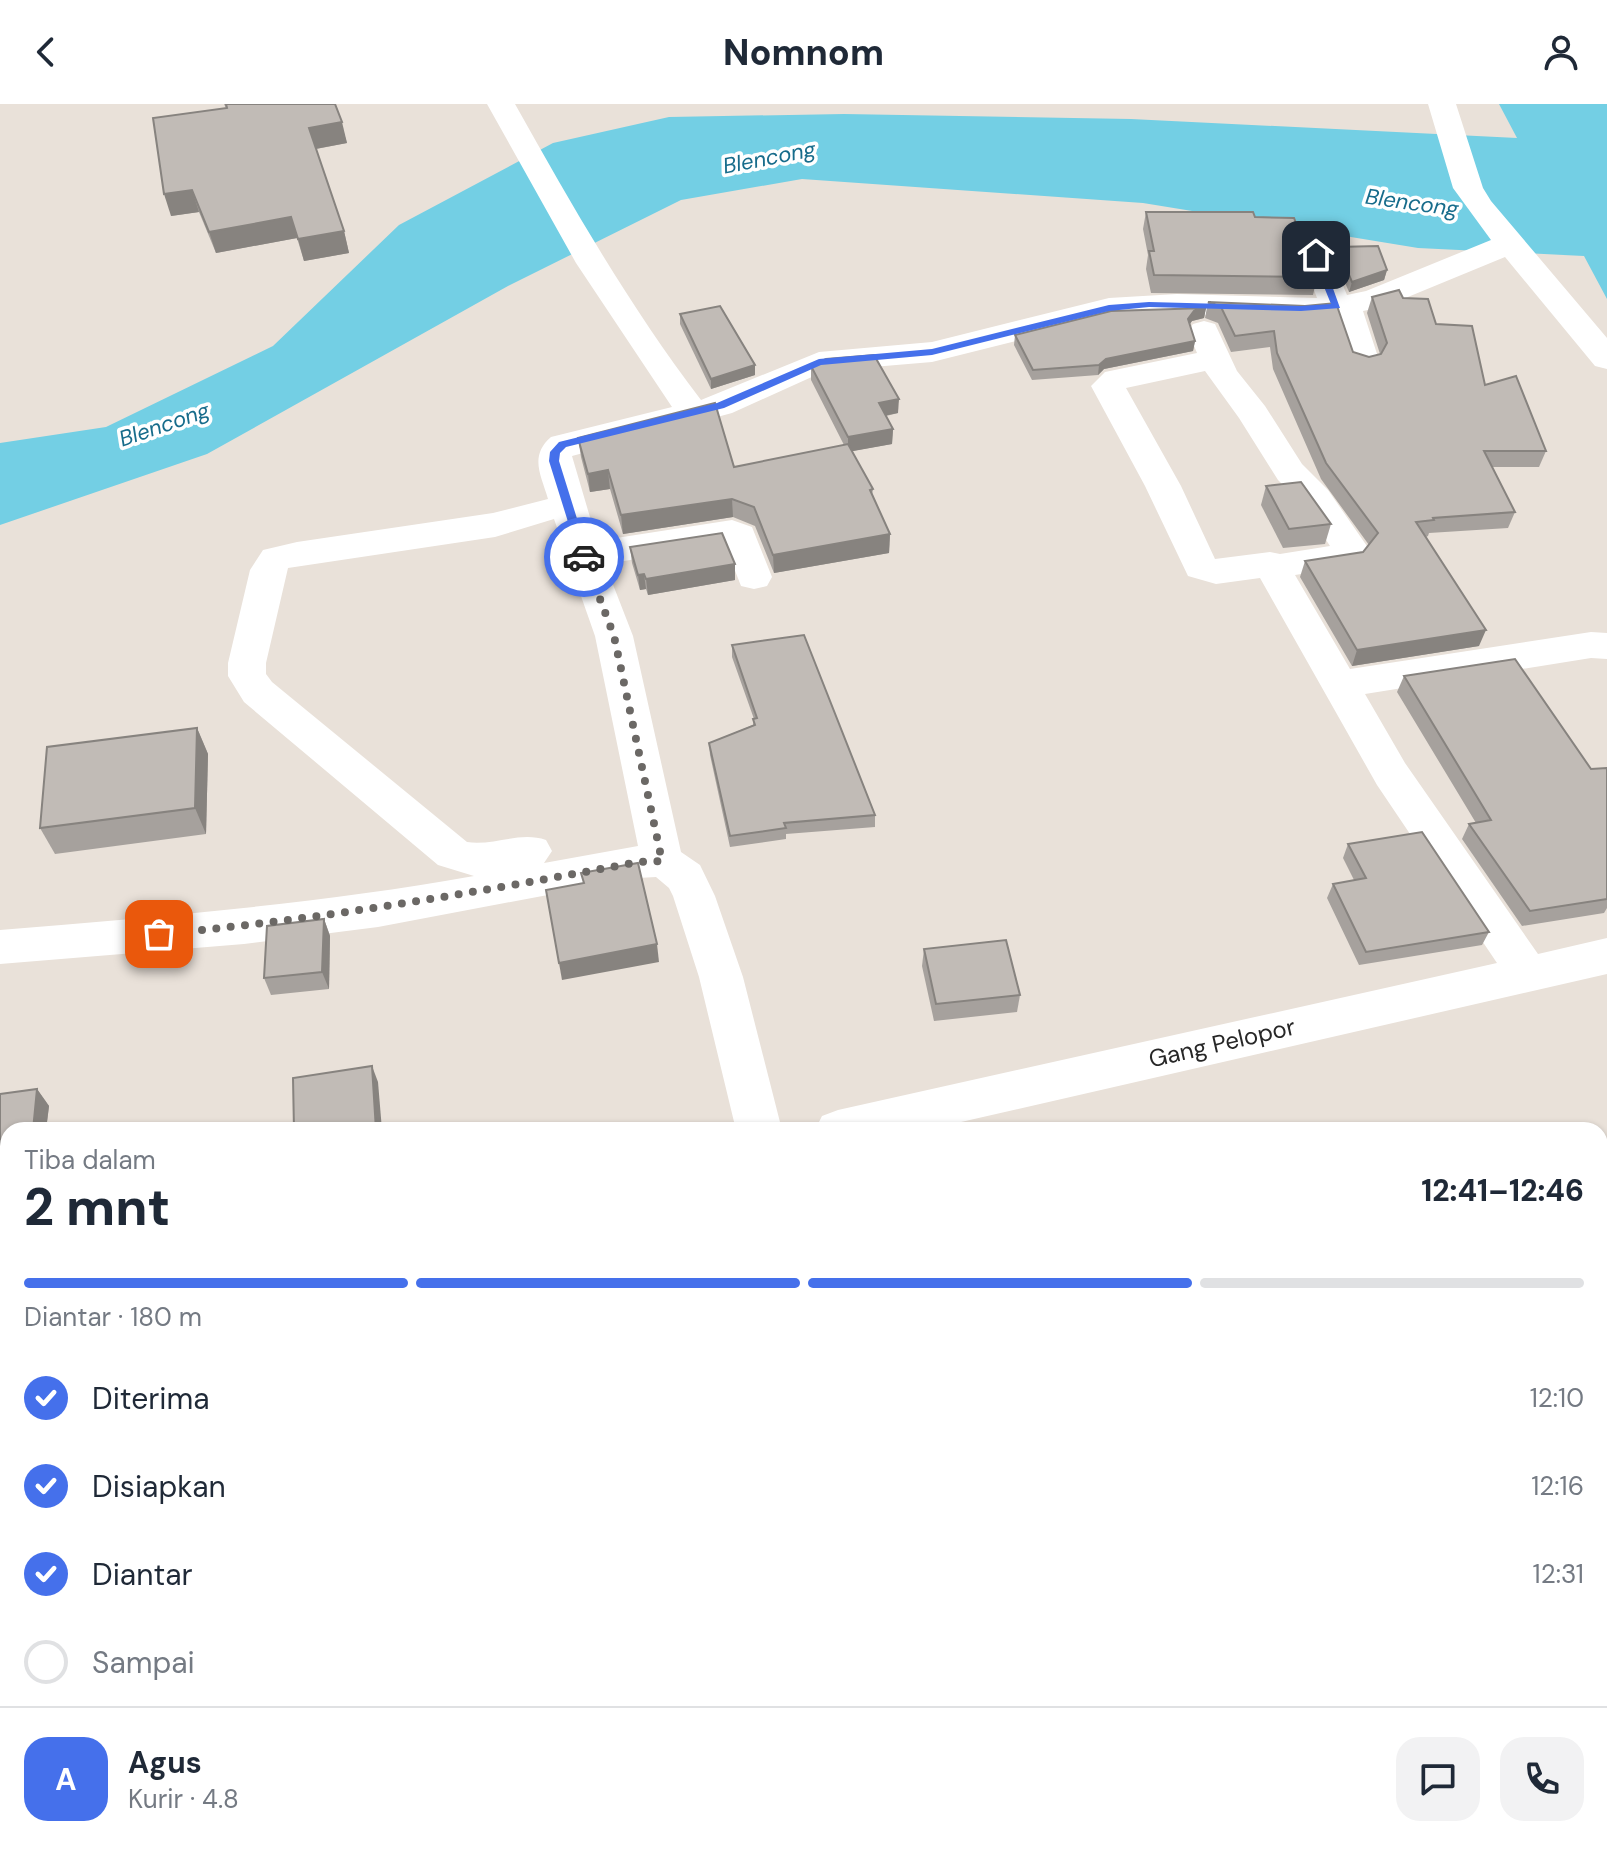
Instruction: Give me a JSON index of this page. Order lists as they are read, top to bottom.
{
  "streets": {
    "street": ["Gang Pelopor"]
  },
  "water": ["Blencong"],
  "page": {
    "header": "Nomnom",
    "heading": ["2 mnt", "Tiba dalam", "12:41–12:46"],
    "panel": ["Agus", "Kurir · 4.8"],
    "bar": "Diantar · 180 m",
    "list": [
      ["Diterima", "12:10"],
      ["Disiapkan", "12:16"],
      ["Diantar", "12:31"],
      "Sampai"
    ],
    "round": "A"
  }
}
